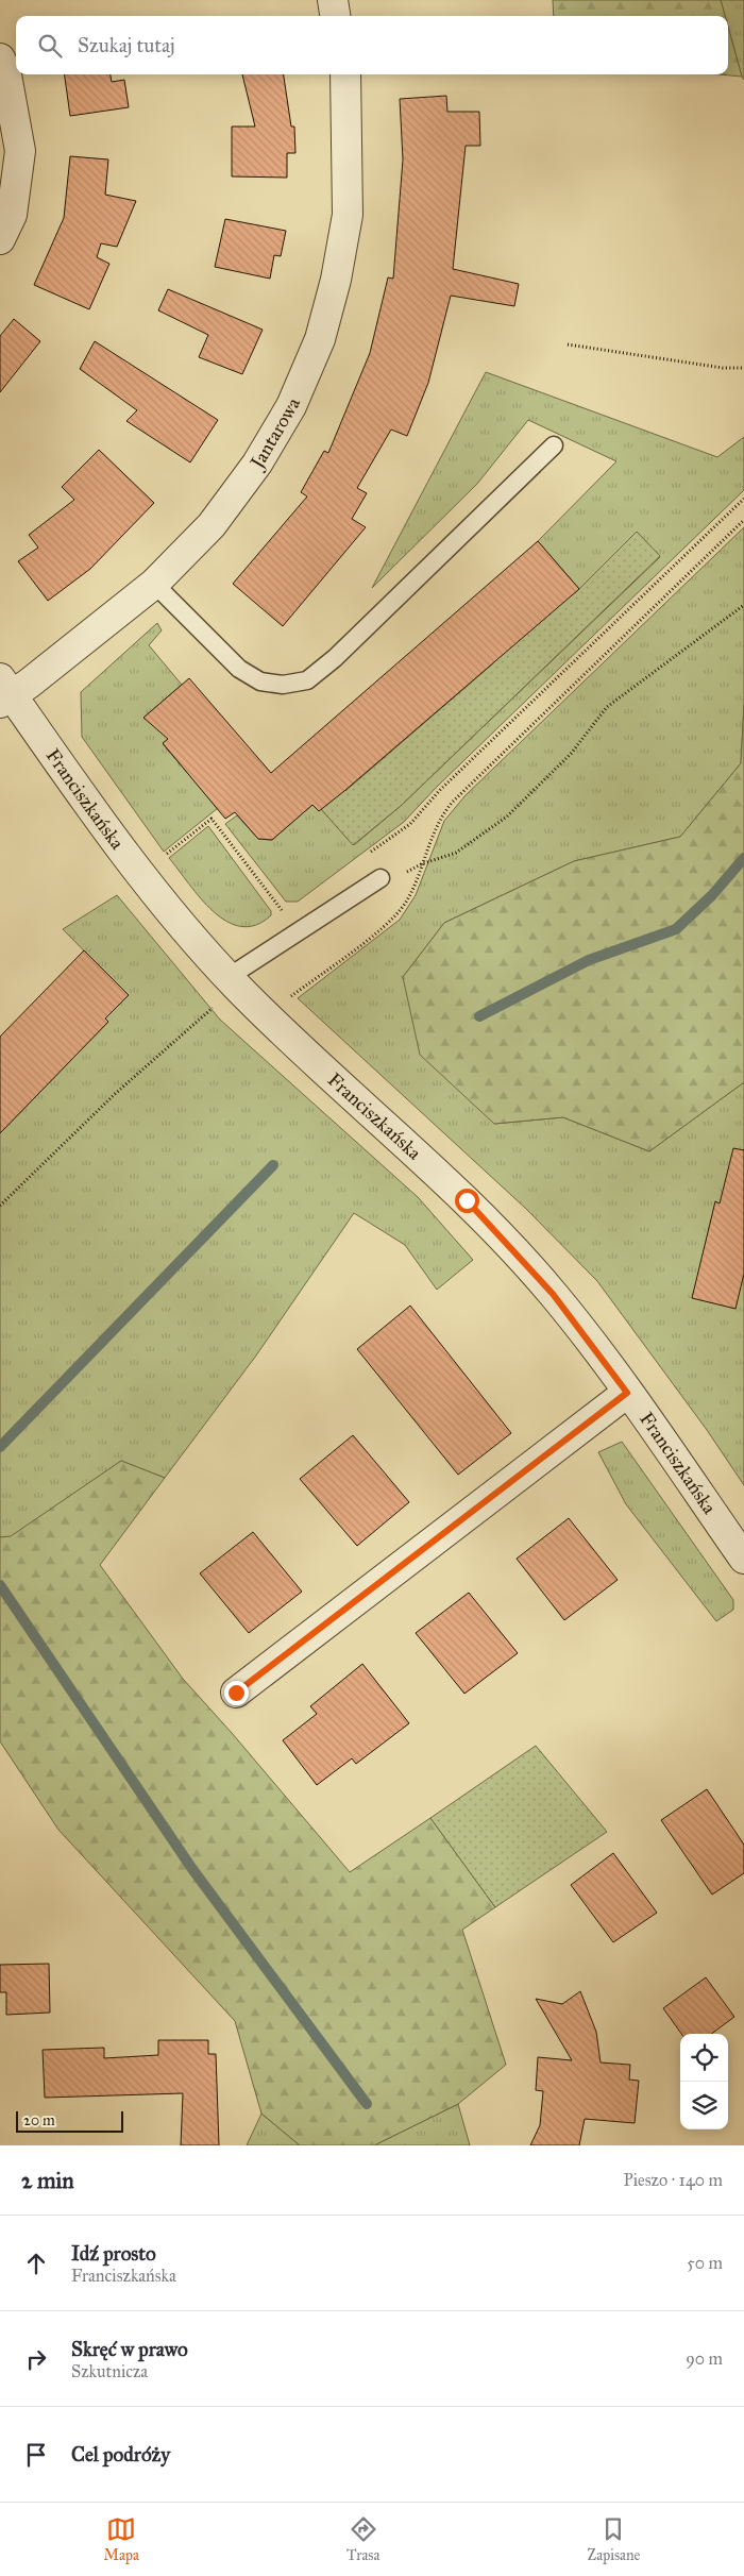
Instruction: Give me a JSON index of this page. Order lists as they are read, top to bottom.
{
  "streets": {
    "street": ["Jantarowa", "Franciszkańska"]
  },
  "crossings": [
    ["Jantarowa", "Franciszkańska"]
  ],
  "scale_bar": "20 m",
  "page": {
    "search": "Szukaj tutaj",
    "scale": "20 m",
    "heading": ["2 min", "Pieszo · 140 m"],
    "list": [
      ["Idź prosto", "Franciszkańska", "50 m"],
      ["Skręć w prawo", "Szkutnicza", "90 m"],
      "Cel podróży"
    ],
    "nav": ["Mapa", "Trasa", "Zapisane"]
  }
}
